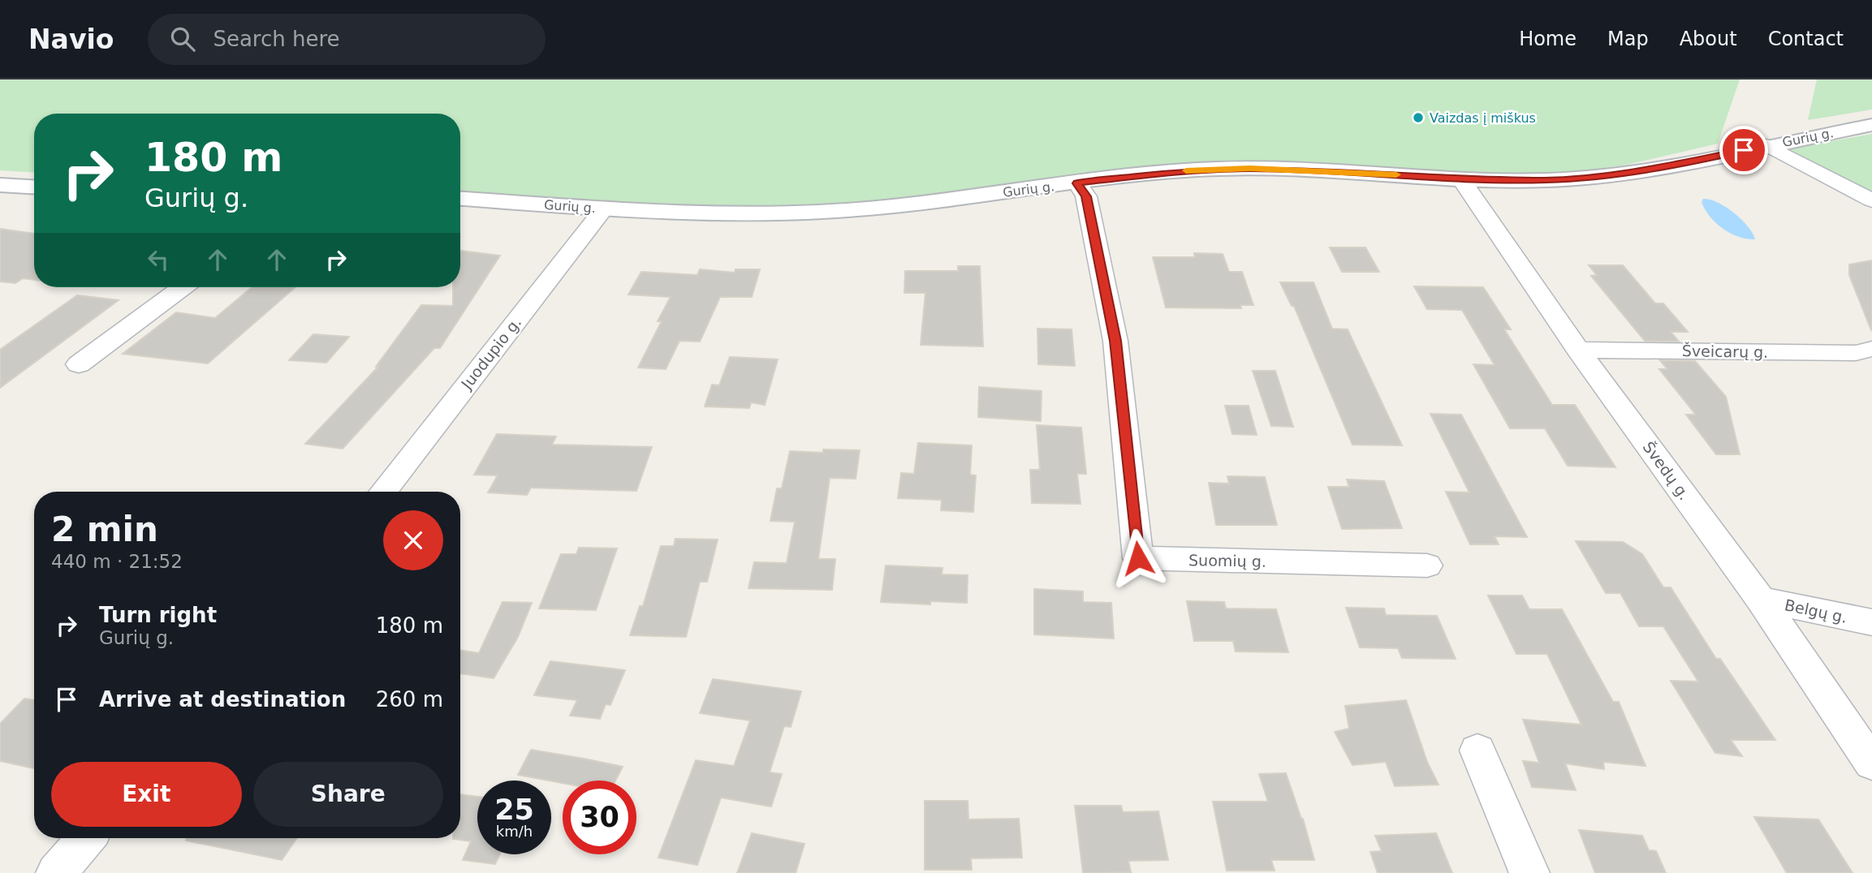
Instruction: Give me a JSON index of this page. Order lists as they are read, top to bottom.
{
  "streets": {
    "street": [
      "Gurių g.",
      "Šveicarų g.",
      "Juodupio g.",
      "Švedų g.",
      "Suomių g.",
      "Belgų g."
    ]
  },
  "crossings": [
    ["Gurių g.", "Juodupio g."],
    ["Gurių g.", "Švedų g."],
    ["Gurių g.", "Suomių g."],
    ["Šveicarų g.", "Švedų g."],
    ["Švedų g.", "Belgų g."]
  ],
  "places": ["Vaizdas į miškus"],
  "page": {
    "header": "Navio",
    "search": "Search here",
    "nav": [
      "Home",
      "Map",
      "About",
      "Contact"
    ],
    "turn": ["180 m", "Gurių g."],
    "heading": ["2 min", "440 m · 21:52"],
    "list": [
      {
        "name": "Turn right",
        "note": "Gurių g.",
        "value": "180 m"
      },
      {
        "name": "Arrive at destination",
        "value": "260 m"
      }
    ],
    "buttons": ["Exit", "Share"],
    "speed": "25 km/h",
    "limit": "30"
  }
}
